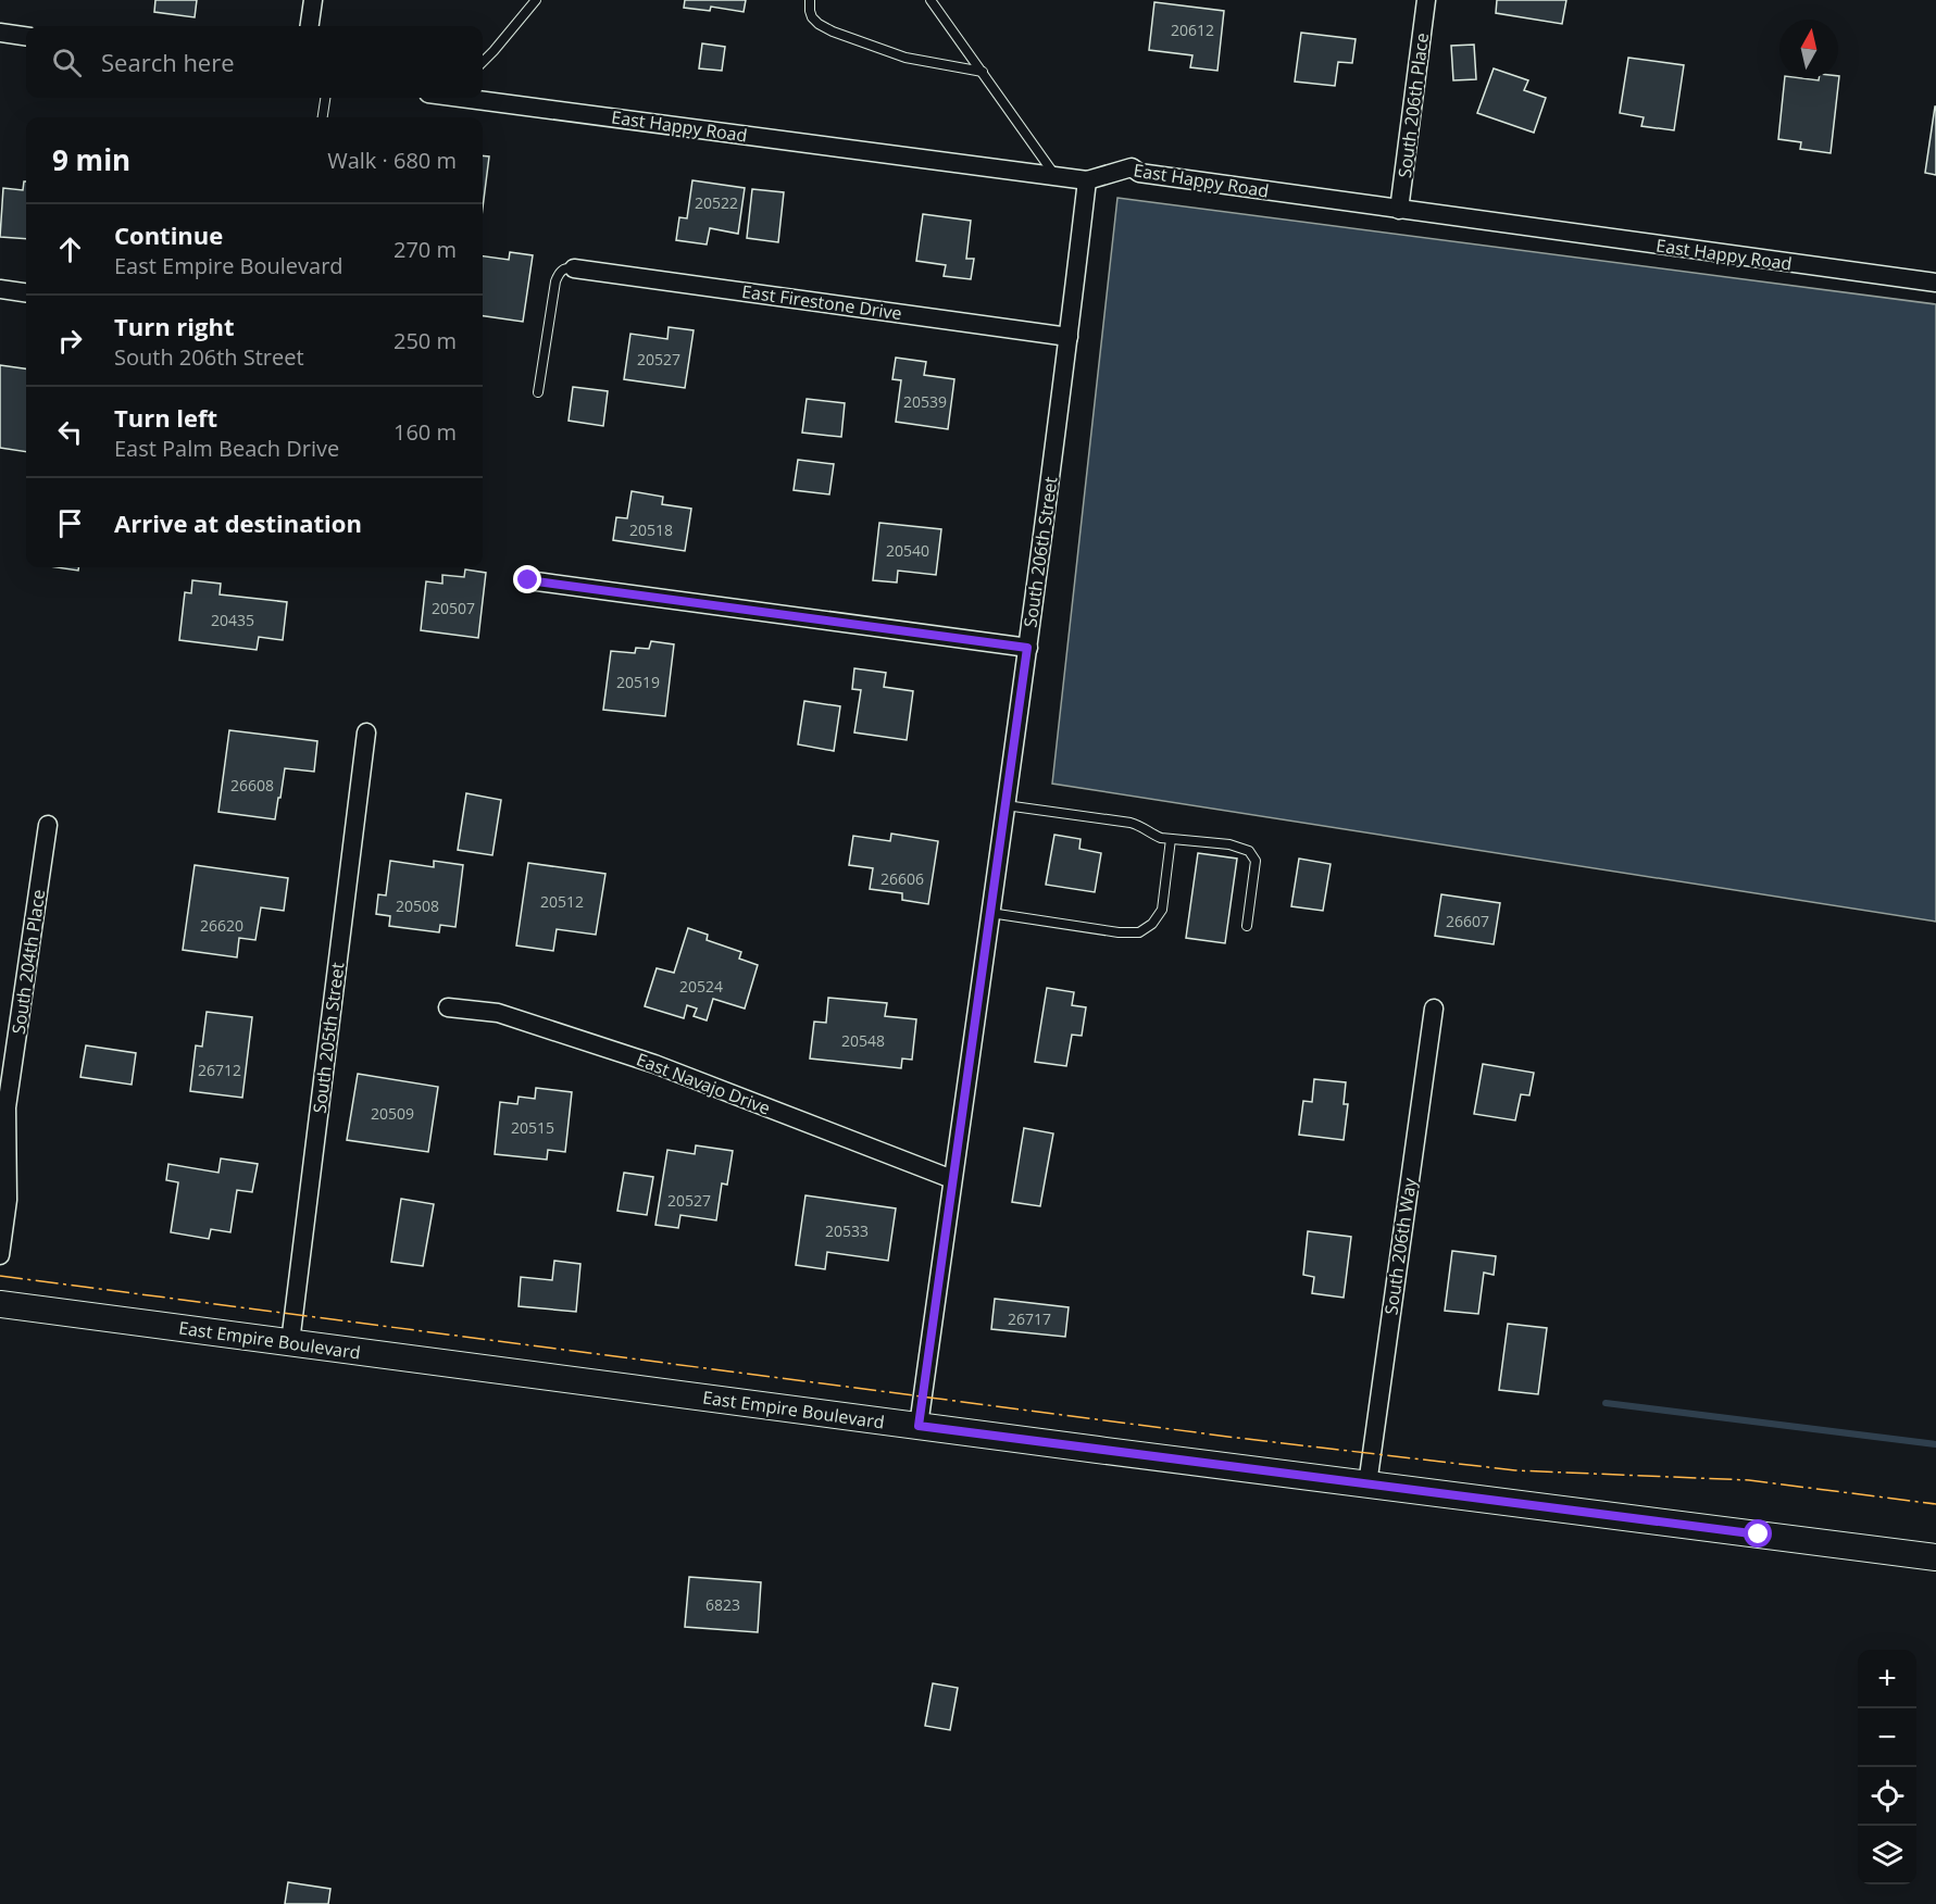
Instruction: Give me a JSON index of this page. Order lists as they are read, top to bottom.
{
  "streets": {
    "main road": ["East Empire Boulevard"],
    "street": [
      "South 206th Place",
      "East Happy Road",
      "East Firestone Drive",
      "South 206th Street",
      "South 204th Place",
      "South 205th Street",
      "East Navajo Drive",
      "South 206th Way"
    ]
  },
  "crossings": [
    ["South 206th Place", "East Happy Road"],
    ["East Happy Road", "South 206th Street"],
    ["East Firestone Drive", "South 206th Street"],
    ["South 206th Street", "East Navajo Drive"],
    ["South 206th Street", "East Empire Boulevard"],
    ["South 205th Street", "East Empire Boulevard"],
    ["South 206th Way", "East Empire Boulevard"]
  ],
  "house_numbers": [
    "20612",
    "20522",
    "20527",
    "20539",
    "20518",
    "20540",
    "20507",
    "20435",
    "20519",
    "26608",
    "26606",
    "20512",
    "20508",
    "26607",
    "26620",
    "20524",
    "20548",
    "26712",
    "20509",
    "20515",
    "20527",
    "20533",
    "26717",
    "6823"
  ],
  "north": "top",
  "page": {
    "search": "Search here",
    "heading": ["9 min", "Walk · 680 m"],
    "list": [
      ["Continue", "East Empire Boulevard", "270 m"],
      ["Turn right", "South 206th Street", "250 m"],
      ["Turn left", "East Palm Beach Drive", "160 m"],
      "Arrive at destination"
    ],
    "map_buttons": ["+", "−"]
  }
}
